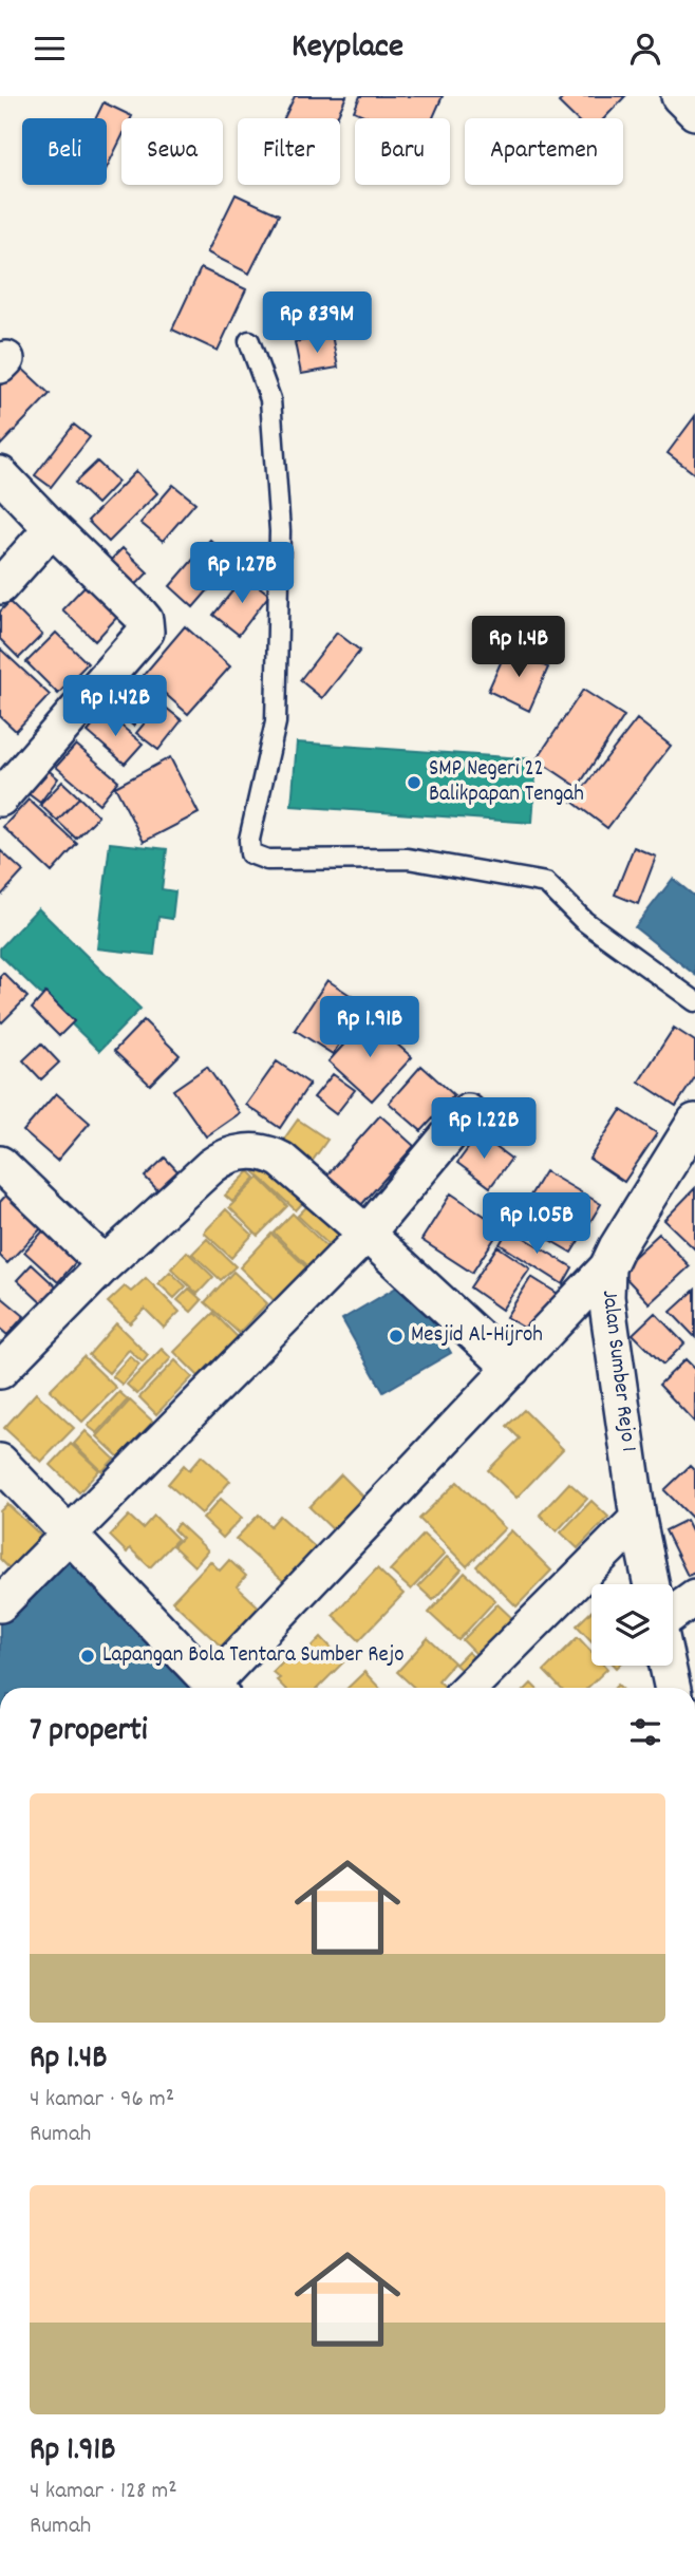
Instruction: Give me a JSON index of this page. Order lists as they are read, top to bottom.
{
  "streets": {
    "street": ["Jalan Sumber Rejo 1"]
  },
  "places": ["SMP Negeri 22 Balikpapan Tengah", "Mesjid Al-Hijroh", "Lapangan Bola Tentara Sumber Rejo"],
  "page": {
    "header": "Keyplace",
    "chip": [
      "Beli",
      "Sewa",
      "Filter",
      "Baru",
      "Apartemen"
    ],
    "price": [
      "Rp 839M",
      "Rp 1.27B",
      "Rp 1.4B",
      "Rp 1.42B",
      "Rp 1.91B",
      "Rp 1.22B",
      "Rp 1.05B"
    ],
    "heading": "7 properti",
    "list": [
      {
        "name": "Rp 1.4B",
        "note": "4 kamar · 96 m² · Rumah"
      },
      {
        "name": "Rp 1.91B",
        "note": "4 kamar · 128 m² · Rumah"
      }
    ]
  }
}
